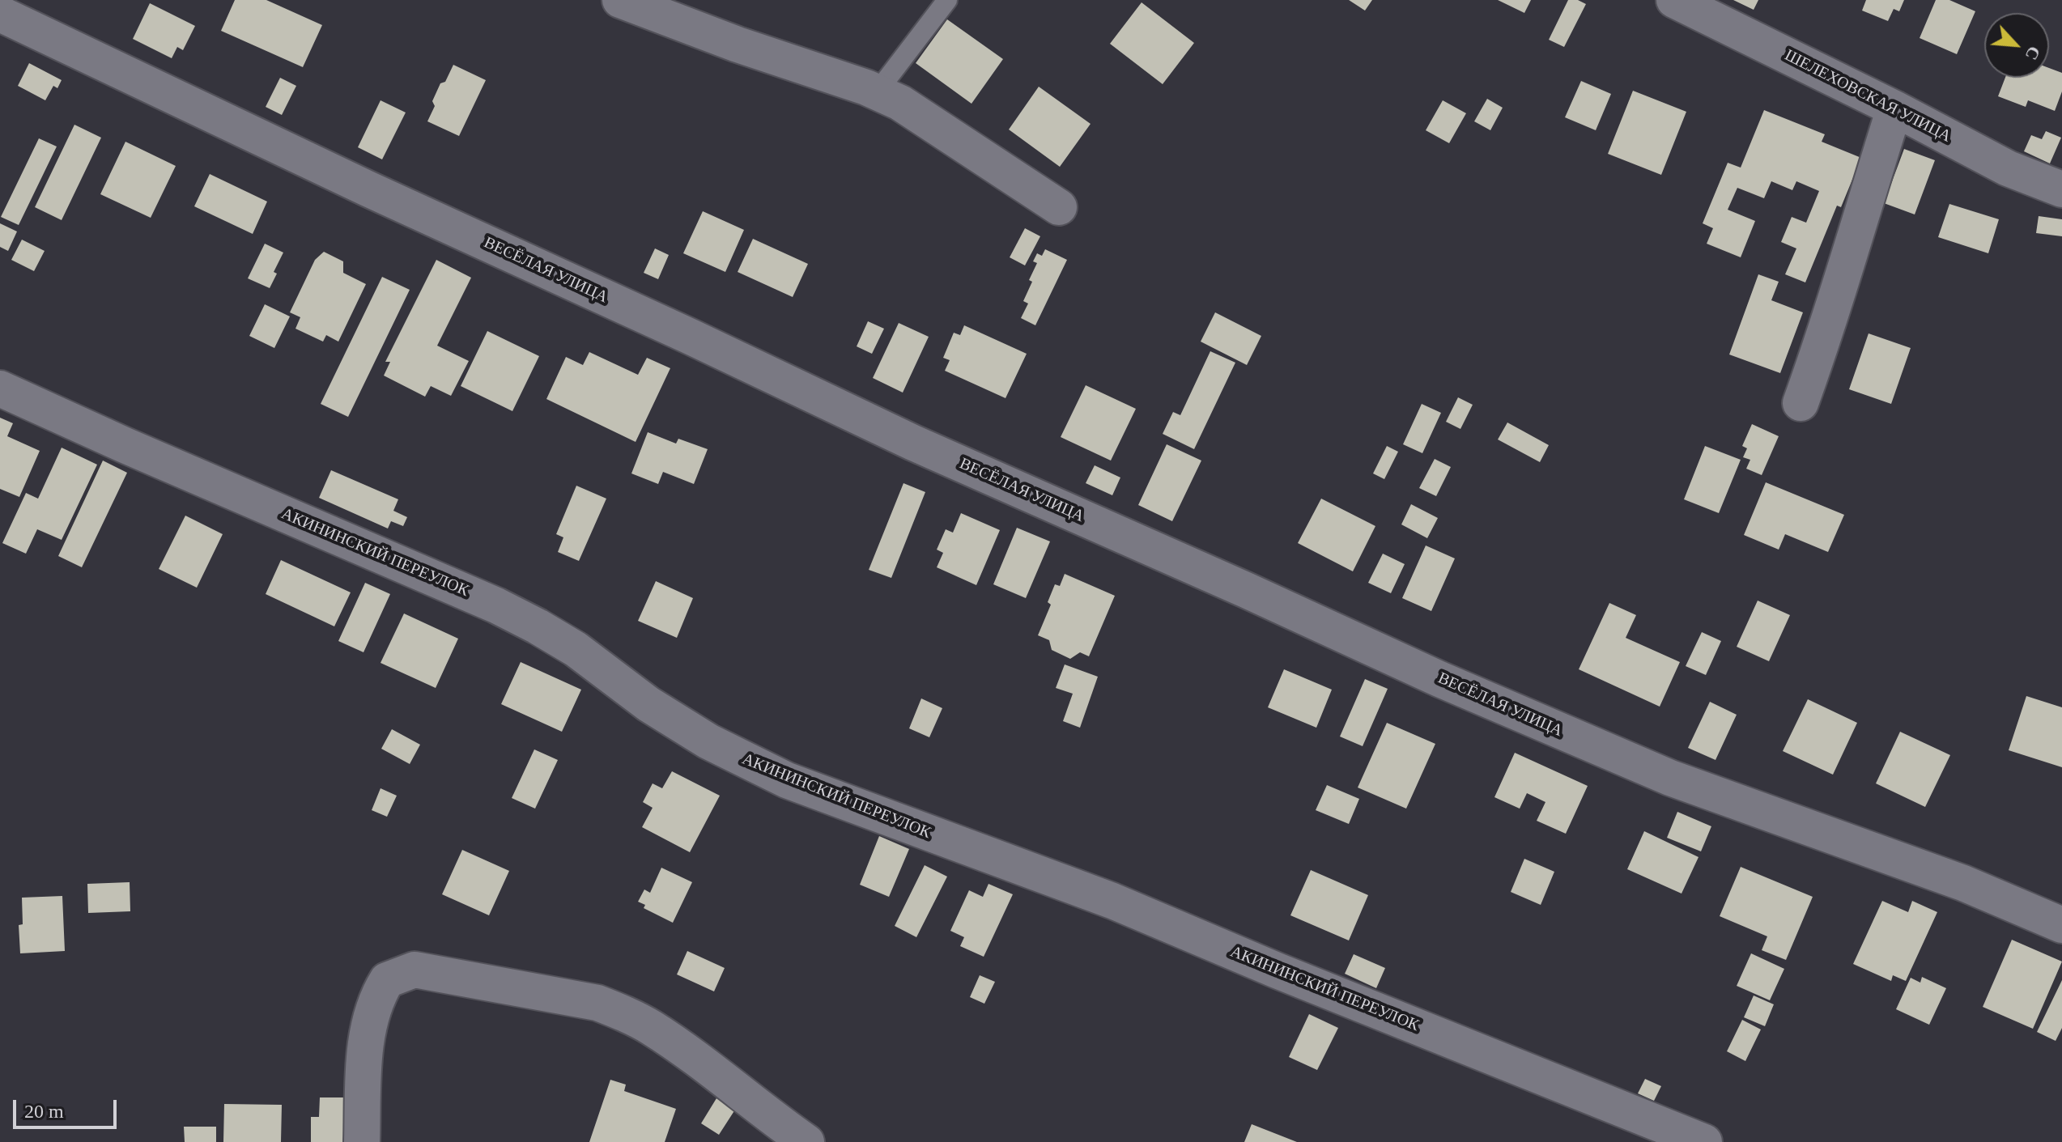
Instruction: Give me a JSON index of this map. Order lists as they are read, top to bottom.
{
  "streets": {
    "street": ["ШЕЛЕХОВСКАЯ УЛИЦА", "ВЕСЁЛАЯ УЛИЦА", "АКИНИНСКИЙ ПЕРЕУЛОК"]
  },
  "scale_bar": "20 m",
  "north": "bottom right"
}
